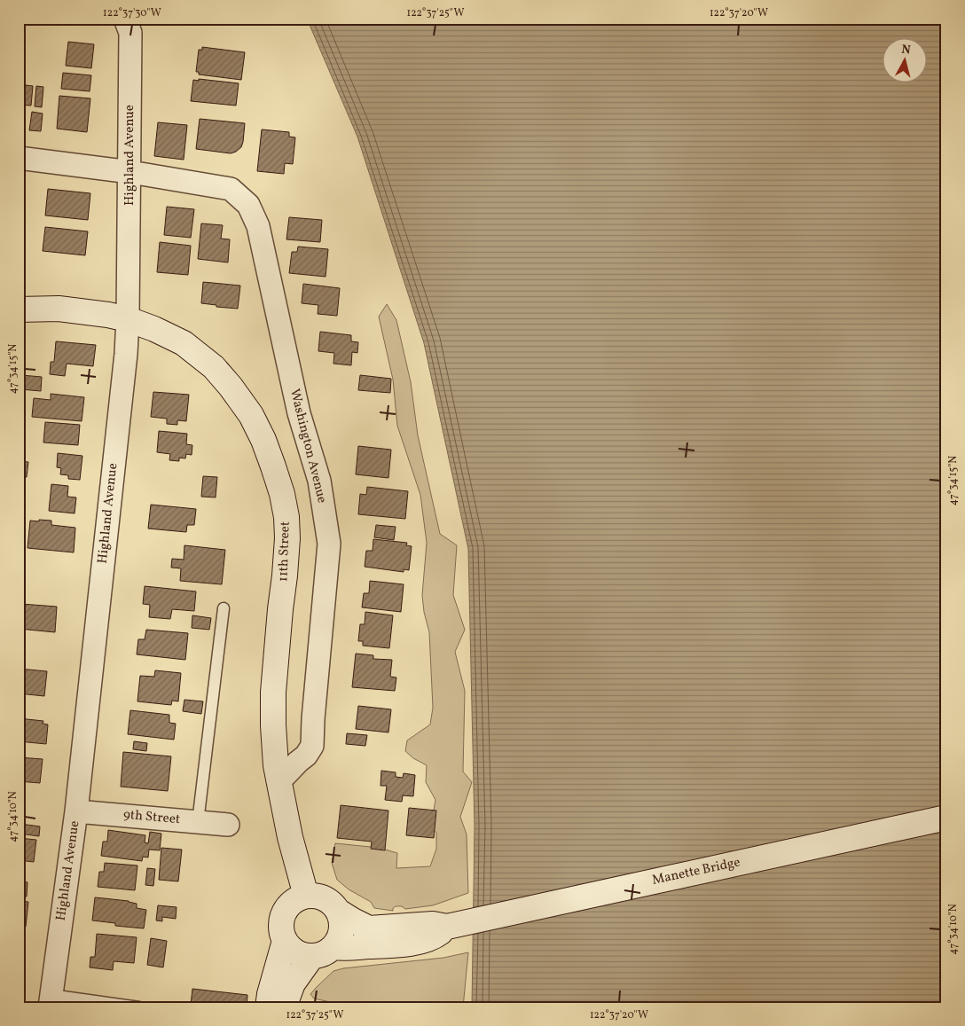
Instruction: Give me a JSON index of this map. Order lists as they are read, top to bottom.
{
  "streets": {
    "main road": ["11th Street", "Manette Bridge"],
    "street": ["Highland Avenue", "Washington Avenue", "9th Street"]
  },
  "crossings": [
    ["Highland Avenue", "Washington Avenue"],
    ["Highland Avenue", "11th Street"],
    ["Highland Avenue", "9th Street"],
    ["Washington Avenue", "11th Street"]
  ],
  "north": "top",
  "coordinates": [
    "122°37'30\"W",
    "122°37'25\"W",
    "122°37'20\"W",
    "47°34'15\"N",
    "47°34'10\"N"
  ]
}
